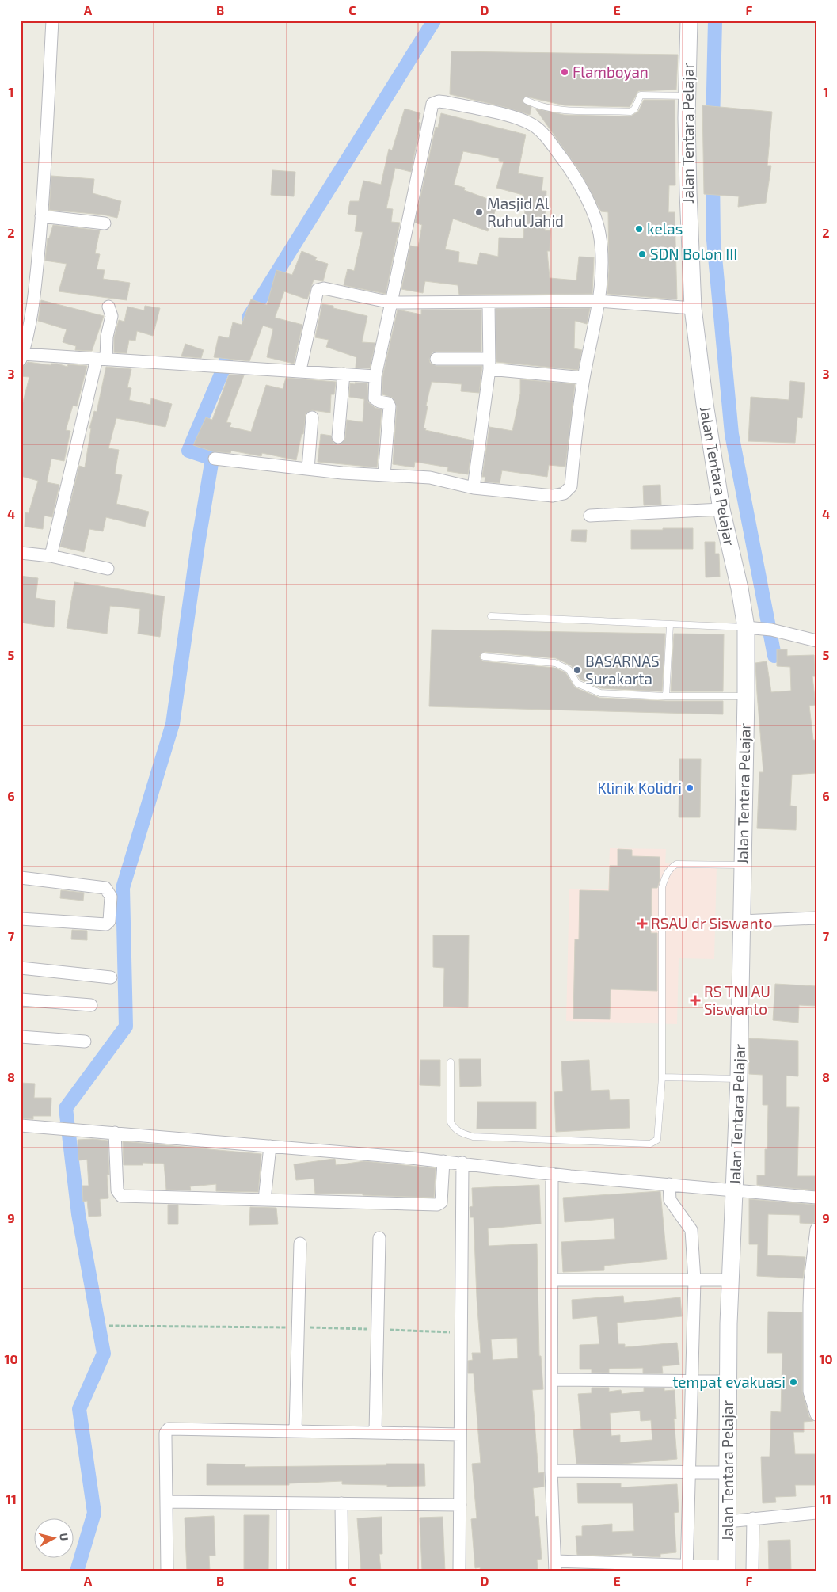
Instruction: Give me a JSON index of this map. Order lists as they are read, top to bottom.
{
  "streets": {
    "main road": ["Jalan Tentara Pelajar"]
  },
  "places": {
    "other": [
      "Flamboyan",
      "Masjid Al Ruhul Jahid",
      "kelas",
      "SDN Bolon III",
      "BASARNAS Surakarta",
      "Klinik Kolidri",
      "tempat evakuasi"
    ],
    "health": ["RSAU dr Siswanto", "RS TNI AU Siswanto"]
  },
  "north": "right",
  "grid": {
    "columns": [
      "A",
      "B",
      "C",
      "D",
      "E",
      "F"
    ],
    "rows": [
      "1",
      "2",
      "3",
      "4",
      "5",
      "6",
      "7",
      "8",
      "9",
      "10",
      "11"
    ]
  }
}
